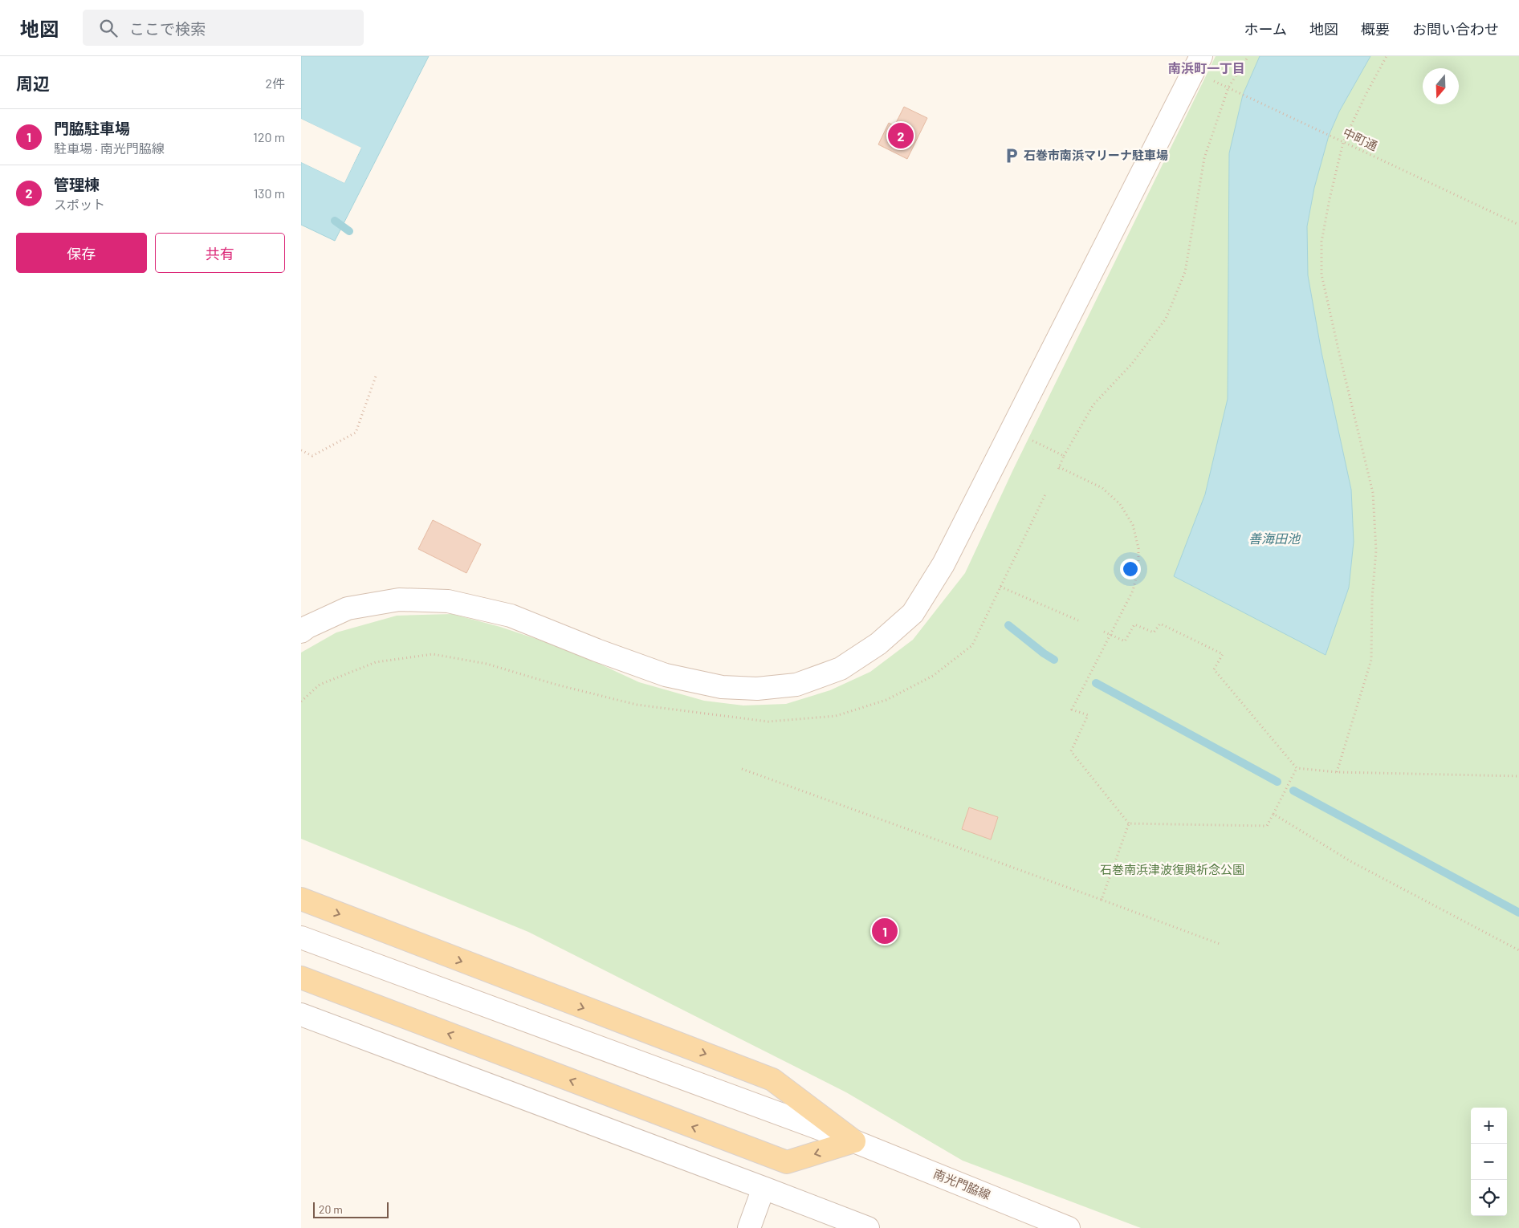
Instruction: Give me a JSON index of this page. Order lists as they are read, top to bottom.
{
  "streets": {
    "street": ["南光門脇線"],
    "path": ["中町通"]
  },
  "districts": ["南浜町一丁目"],
  "water": ["善海田池"],
  "parks": ["石巻南浜津波復興祈念公園"],
  "places": {
    "parking": ["石巻市南浜マリーナ駐車場"]
  },
  "scale_bar": "20 m",
  "north": "bottom",
  "page": {
    "header": "地図",
    "search": "ここで検索",
    "nav": [
      "ホーム",
      "地図",
      "概要",
      "お問い合わせ"
    ],
    "heading": ["周辺", "2件"],
    "list": [
      {
        "mark": "1",
        "name": "門脇駐車場",
        "note": "駐車場 · 南光門脇線",
        "value": "120 m"
      },
      {
        "mark": "2",
        "name": "管理棟",
        "note": "スポット",
        "value": "130 m"
      }
    ],
    "pins": ["2", "1"],
    "buttons": ["保存", "共有"],
    "map_buttons": ["+", "−"],
    "scale": "20 m"
  }
}
